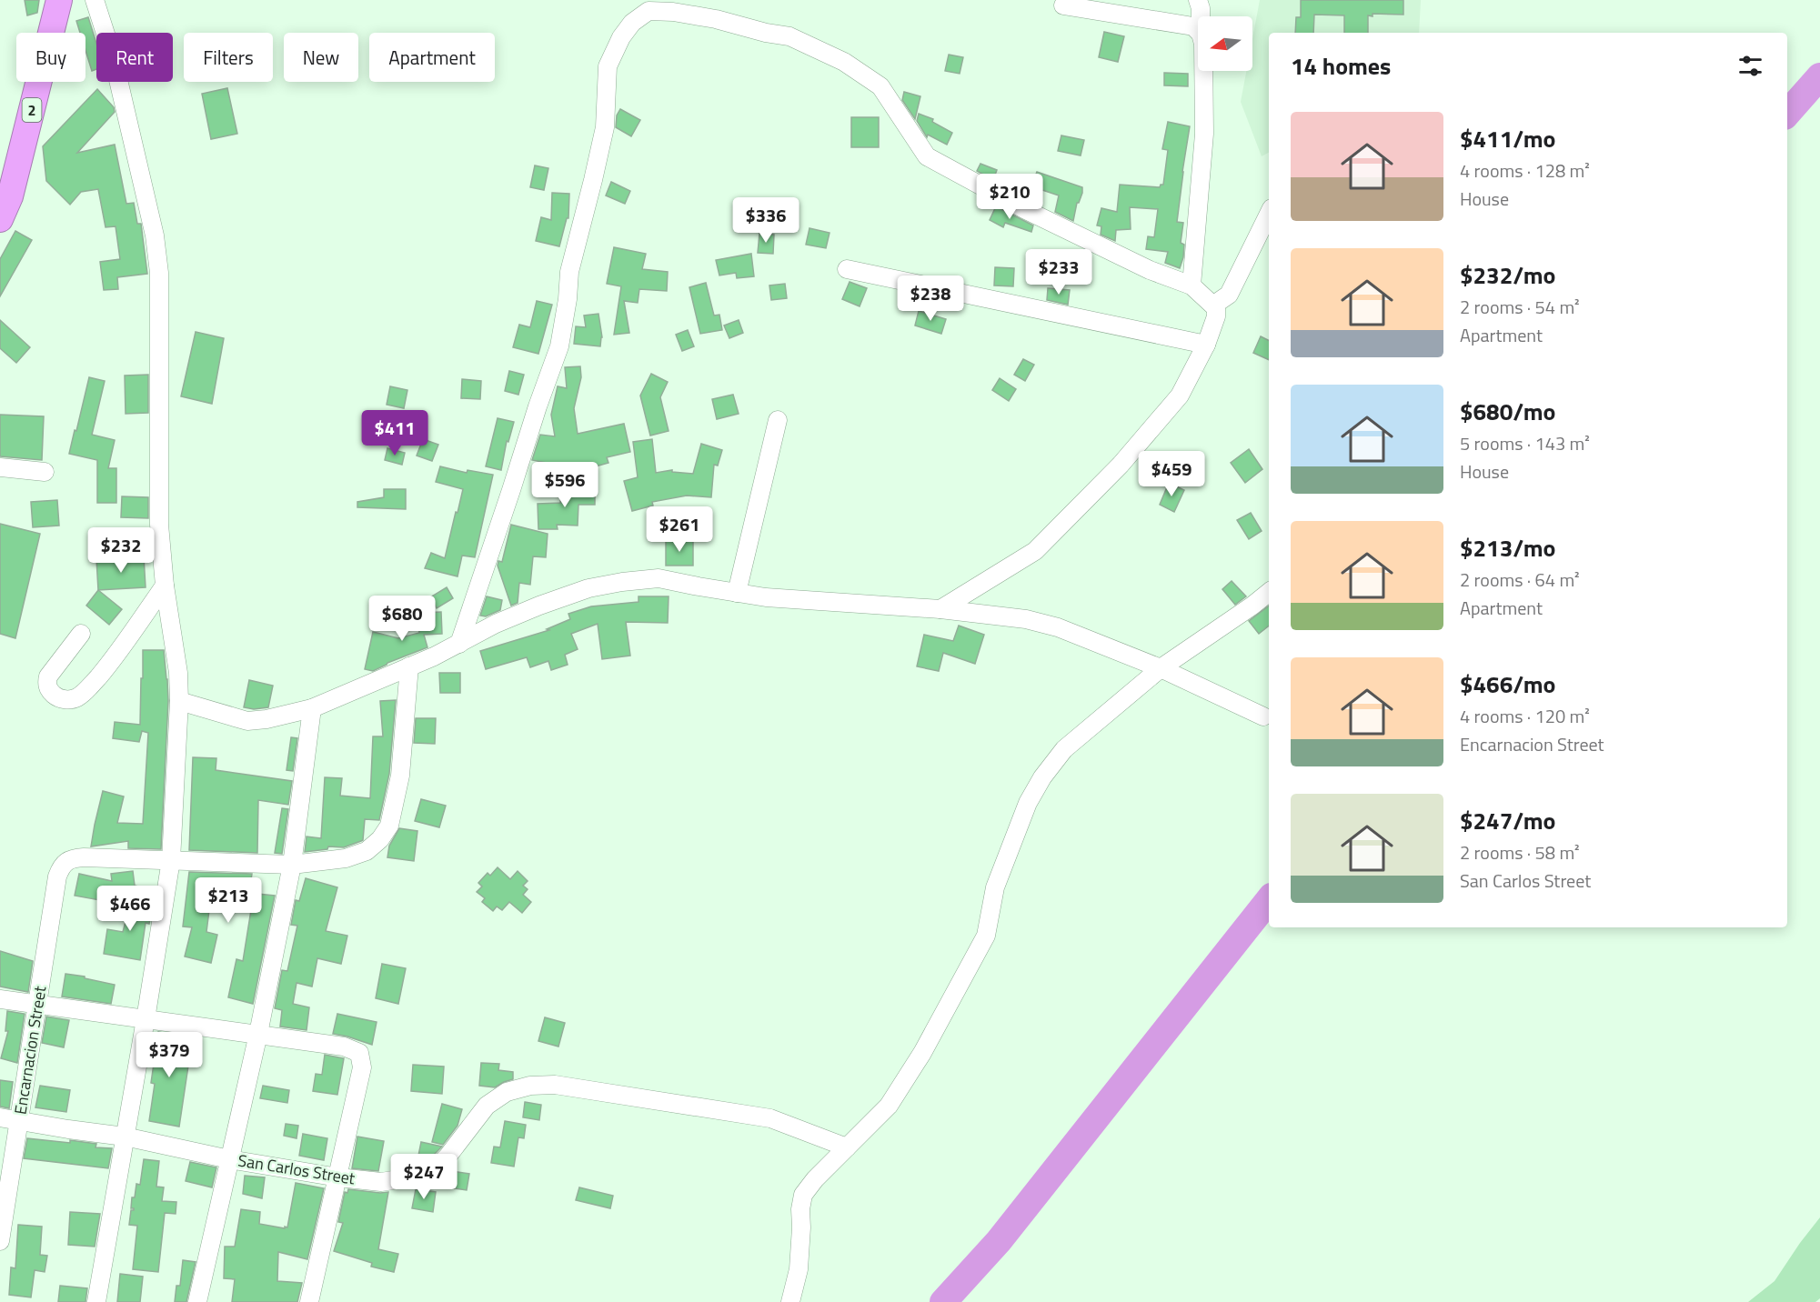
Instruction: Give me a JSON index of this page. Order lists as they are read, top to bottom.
{
  "streets": {
    "highway": ["2"],
    "street": ["Encarnacion Street", "San Carlos Street"]
  },
  "crossings": [
    ["Encarnacion Street", "San Carlos Street"]
  ],
  "north": "left",
  "page": {
    "chip": [
      "Buy",
      "Rent",
      "Filters",
      "New",
      "Apartment"
    ],
    "heading": "14 homes",
    "list": [
      {
        "name": "$411/mo",
        "note": "4 rooms · 128 m² · House"
      },
      {
        "name": "$232/mo",
        "note": "2 rooms · 54 m² · Apartment"
      },
      {
        "name": "$680/mo",
        "note": "5 rooms · 143 m² · House"
      },
      {
        "name": "$213/mo",
        "note": "2 rooms · 64 m² · Apartment"
      },
      {
        "name": "$466/mo",
        "note": "4 rooms · 120 m² · Encarnacion Street"
      },
      {
        "name": "$247/mo",
        "note": "2 rooms · 58 m² · San Carlos Street"
      }
    ],
    "price": [
      "$210",
      "$336",
      "$233",
      "$238",
      "$411",
      "$459",
      "$596",
      "$261",
      "$232",
      "$680",
      "$213",
      "$466",
      "$379",
      "$247"
    ]
  }
}
